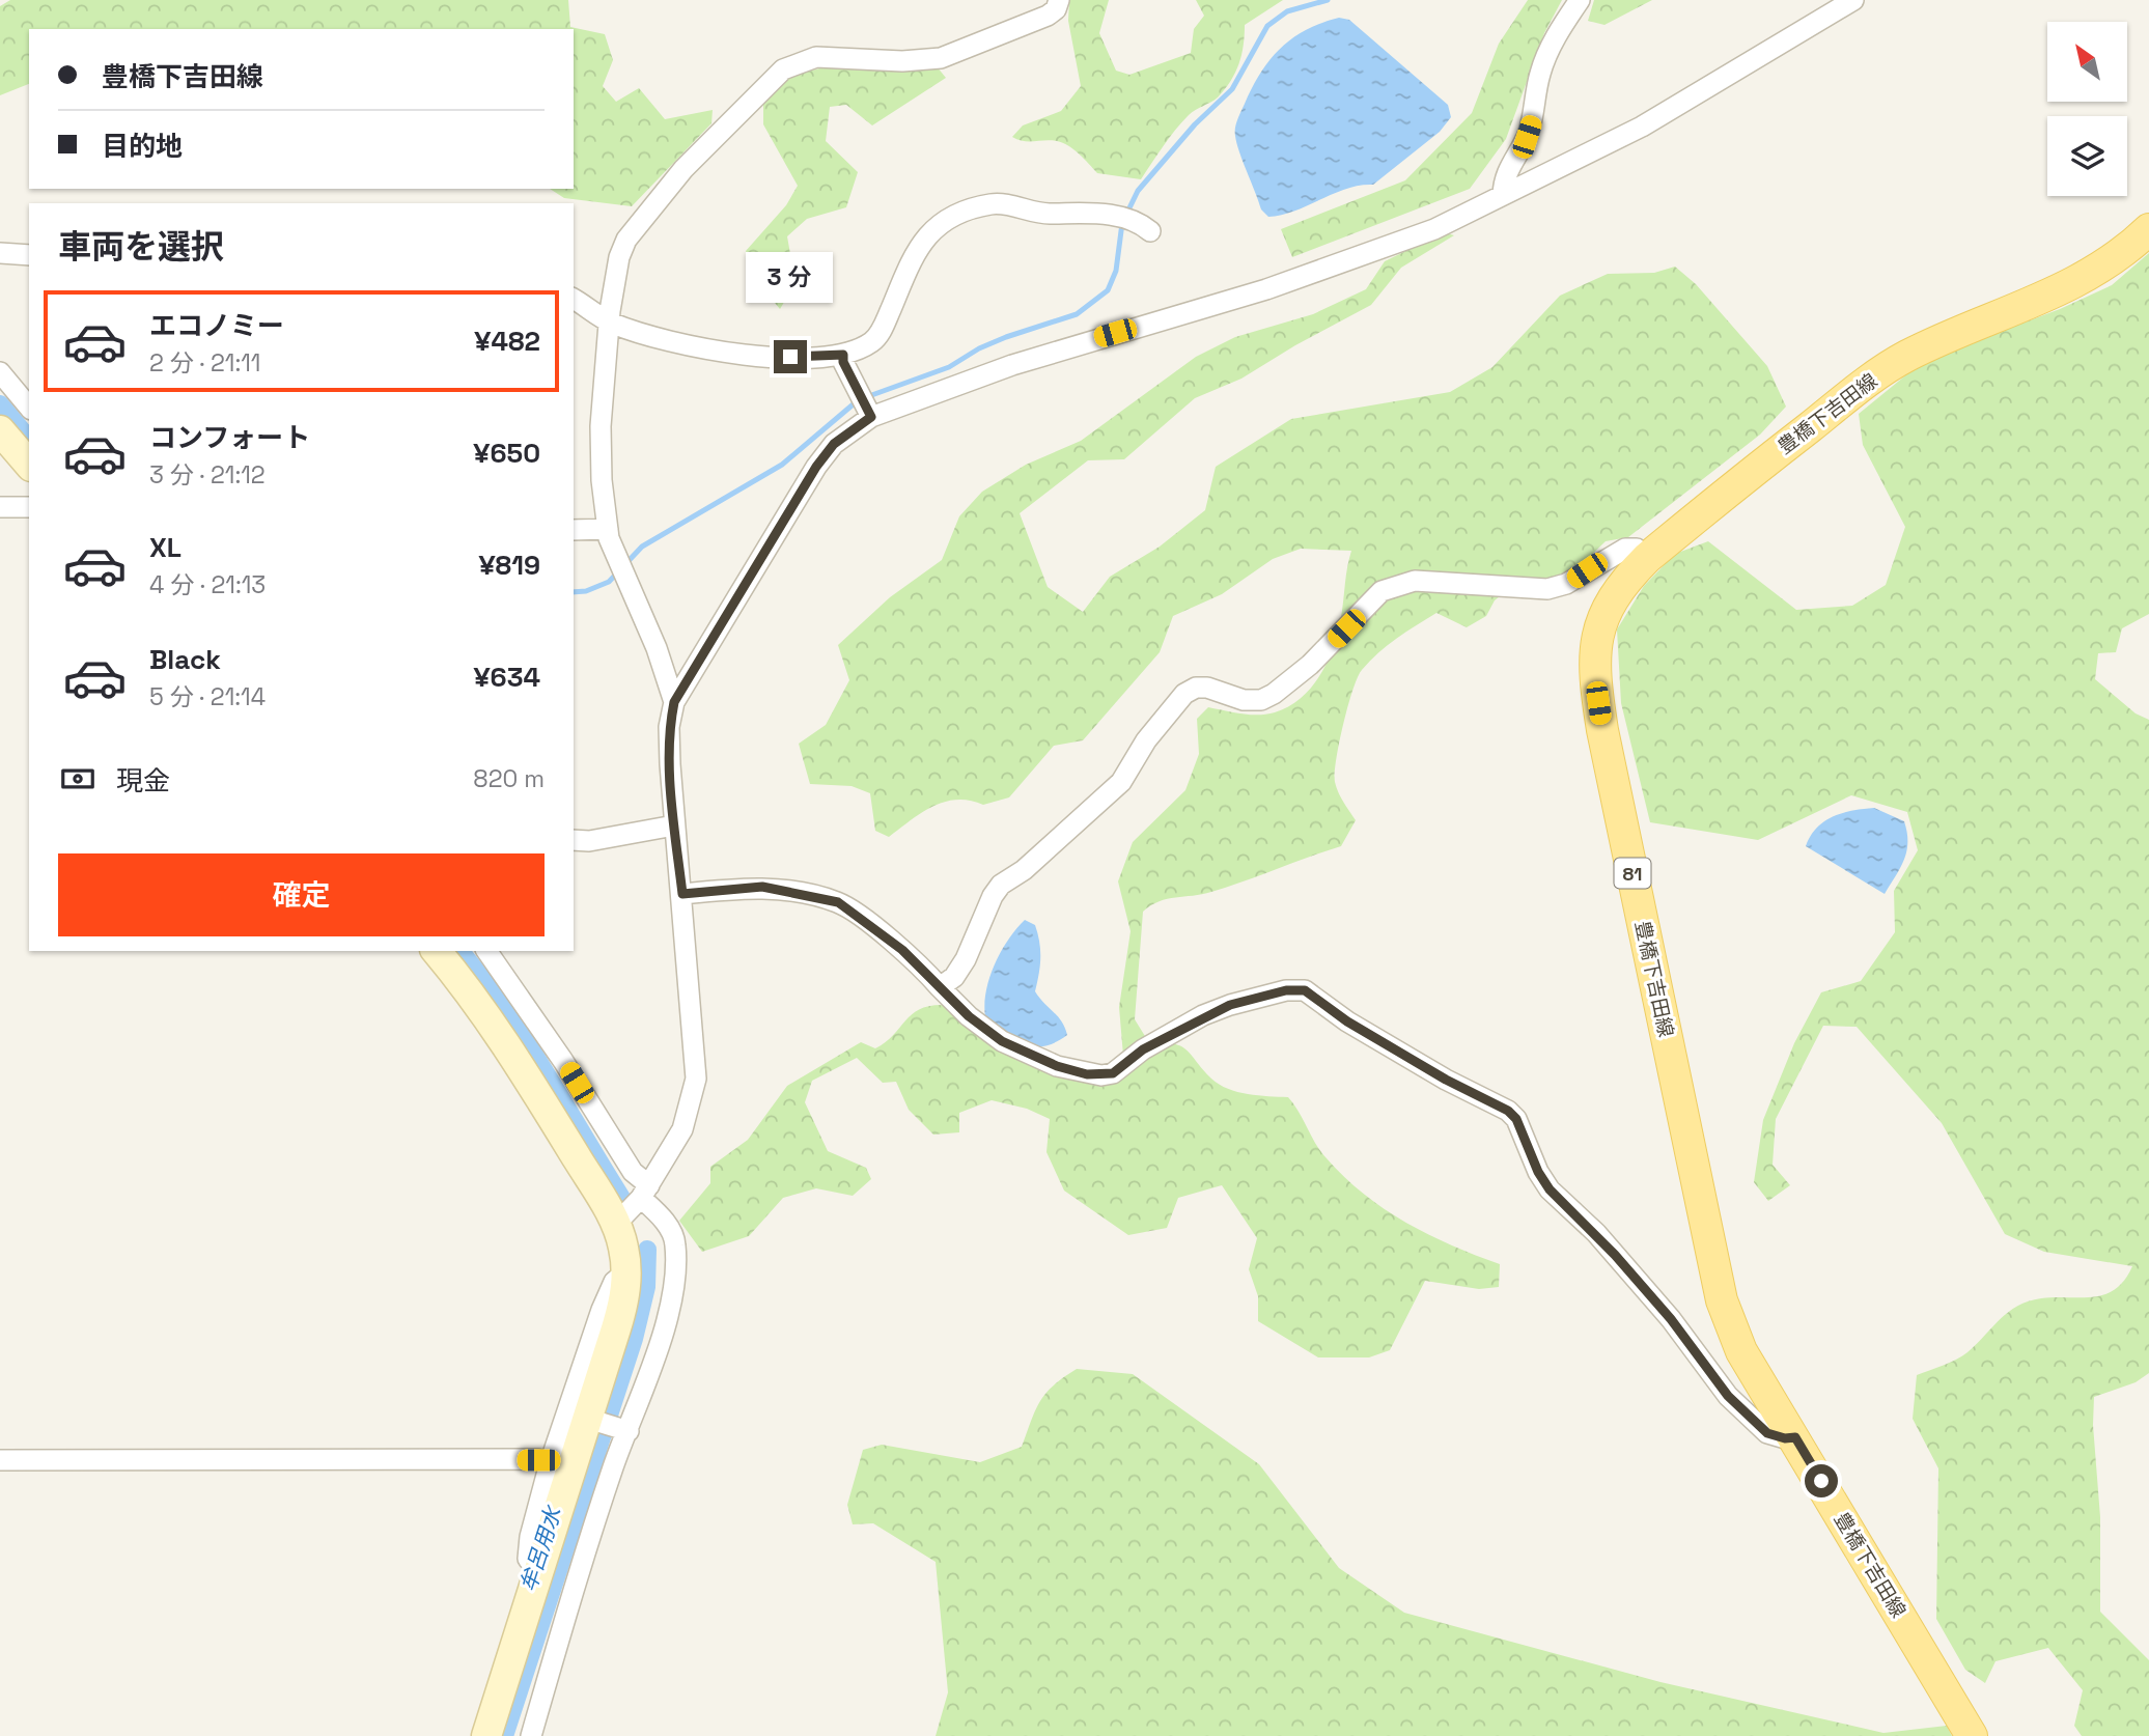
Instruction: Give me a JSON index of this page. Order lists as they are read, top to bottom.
{
  "streets": {
    "main road": ["豊橋下吉田線", "81"]
  },
  "water": ["牟呂用水"],
  "north": "top left",
  "page": {
    "banner": ["豊橋下吉田線", "目的地"],
    "heading": "車両を選択",
    "bubble": "3 分",
    "list": [
      {
        "name": "エコノミー",
        "note": "2 分 · 21:11",
        "value": "¥482"
      },
      {
        "name": "コンフォート",
        "note": "3 分 · 21:12",
        "value": "¥650"
      },
      {
        "name": "XL",
        "note": "4 分 · 21:13",
        "value": "¥819"
      },
      {
        "name": "Black",
        "note": "5 分 · 21:14",
        "value": "¥634"
      }
    ],
    "pay": ["現金", "820 m"],
    "buttons": "確定"
  }
}
